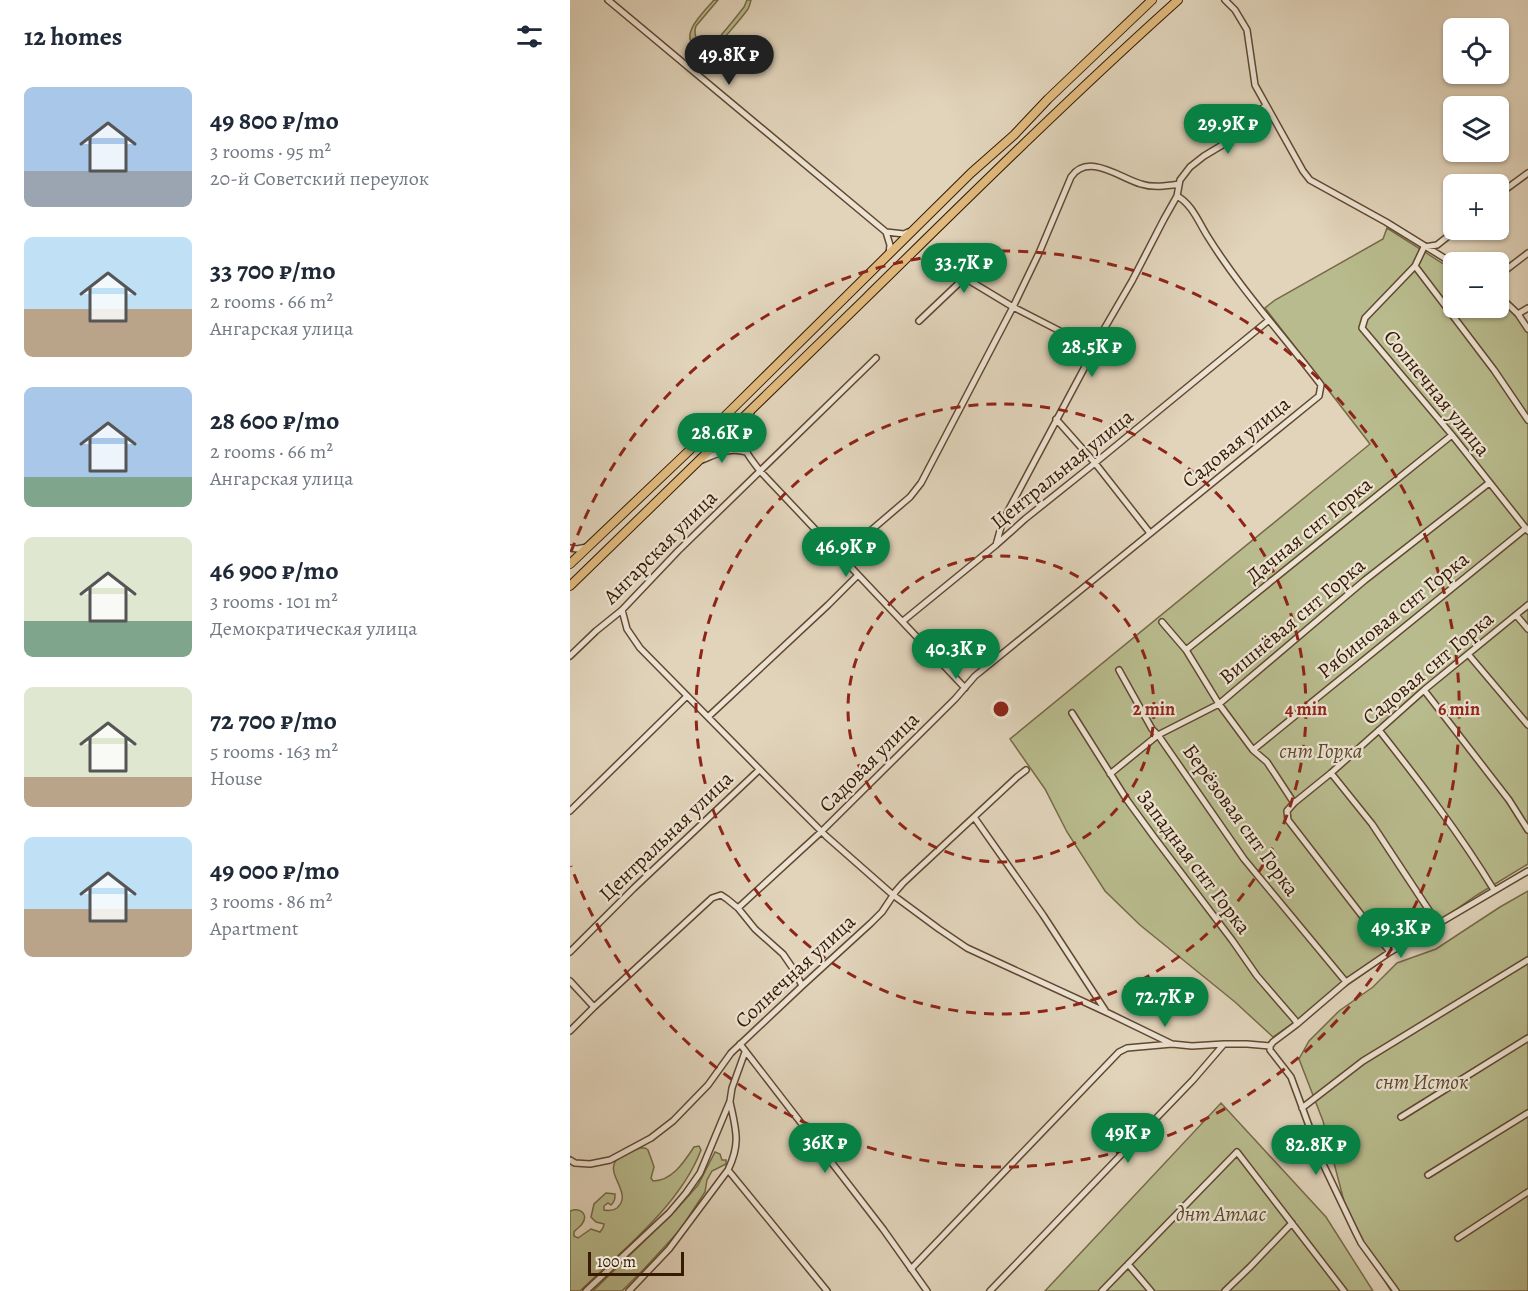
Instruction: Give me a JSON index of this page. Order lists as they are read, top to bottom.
{
  "streets": {
    "street": [
      "Солнечная улица",
      "Садовая улица",
      "Центральная улица",
      "Дачная снт Горка",
      "Ангарская улица",
      "Рябиновая снт Горка",
      "Вишнёвая снт Горка",
      "Садовая снт Горка",
      "Берёзовая снт Горка",
      "Западная снт Горка"
    ]
  },
  "crossings": [
    ["Солнечная улица", "Дачная снт Горка"],
    ["Солнечная улица", "Рябиновая снт Горка"],
    ["Солнечная улица", "Вишнёвая снт Горка"],
    ["Садовая улица", "Центральная улица"],
    ["Вишнёвая снт Горка", "Берёзовая снт Горка"],
    ["Вишнёвая снт Горка", "Западная снт Горка"]
  ],
  "parks": ["снт Горка", "снт Исток", "днт Атлас"],
  "scale_bar": "100 m",
  "page": {
    "heading": "12 homes",
    "map_buttons": ["+", "−"],
    "price": [
      "49.8K ₽",
      "29.9K ₽",
      "33.7K ₽",
      "28.5K ₽",
      "28.6K ₽",
      "46.9K ₽",
      "40.3K ₽",
      "49.3K ₽",
      "72.7K ₽",
      "49K ₽",
      "36K ₽",
      "82.8K ₽"
    ],
    "list": [
      {
        "name": "49 800 ₽/mo",
        "note": "3 rooms · 95 m² · 20-й Советский переулок"
      },
      {
        "name": "33 700 ₽/mo",
        "note": "2 rooms · 66 m² · Ангарская улица"
      },
      {
        "name": "28 600 ₽/mo",
        "note": "2 rooms · 66 m² · Ангарская улица"
      },
      {
        "name": "46 900 ₽/mo",
        "note": "3 rooms · 101 m² · Демократическая улица"
      },
      {
        "name": "72 700 ₽/mo",
        "note": "5 rooms · 163 m² · House"
      },
      {
        "name": "49 000 ₽/mo",
        "note": "3 rooms · 86 m² · Apartment"
      }
    ],
    "scale": "100 m"
  },
  "rings": ["2 min", "4 min", "6 min"]
}
